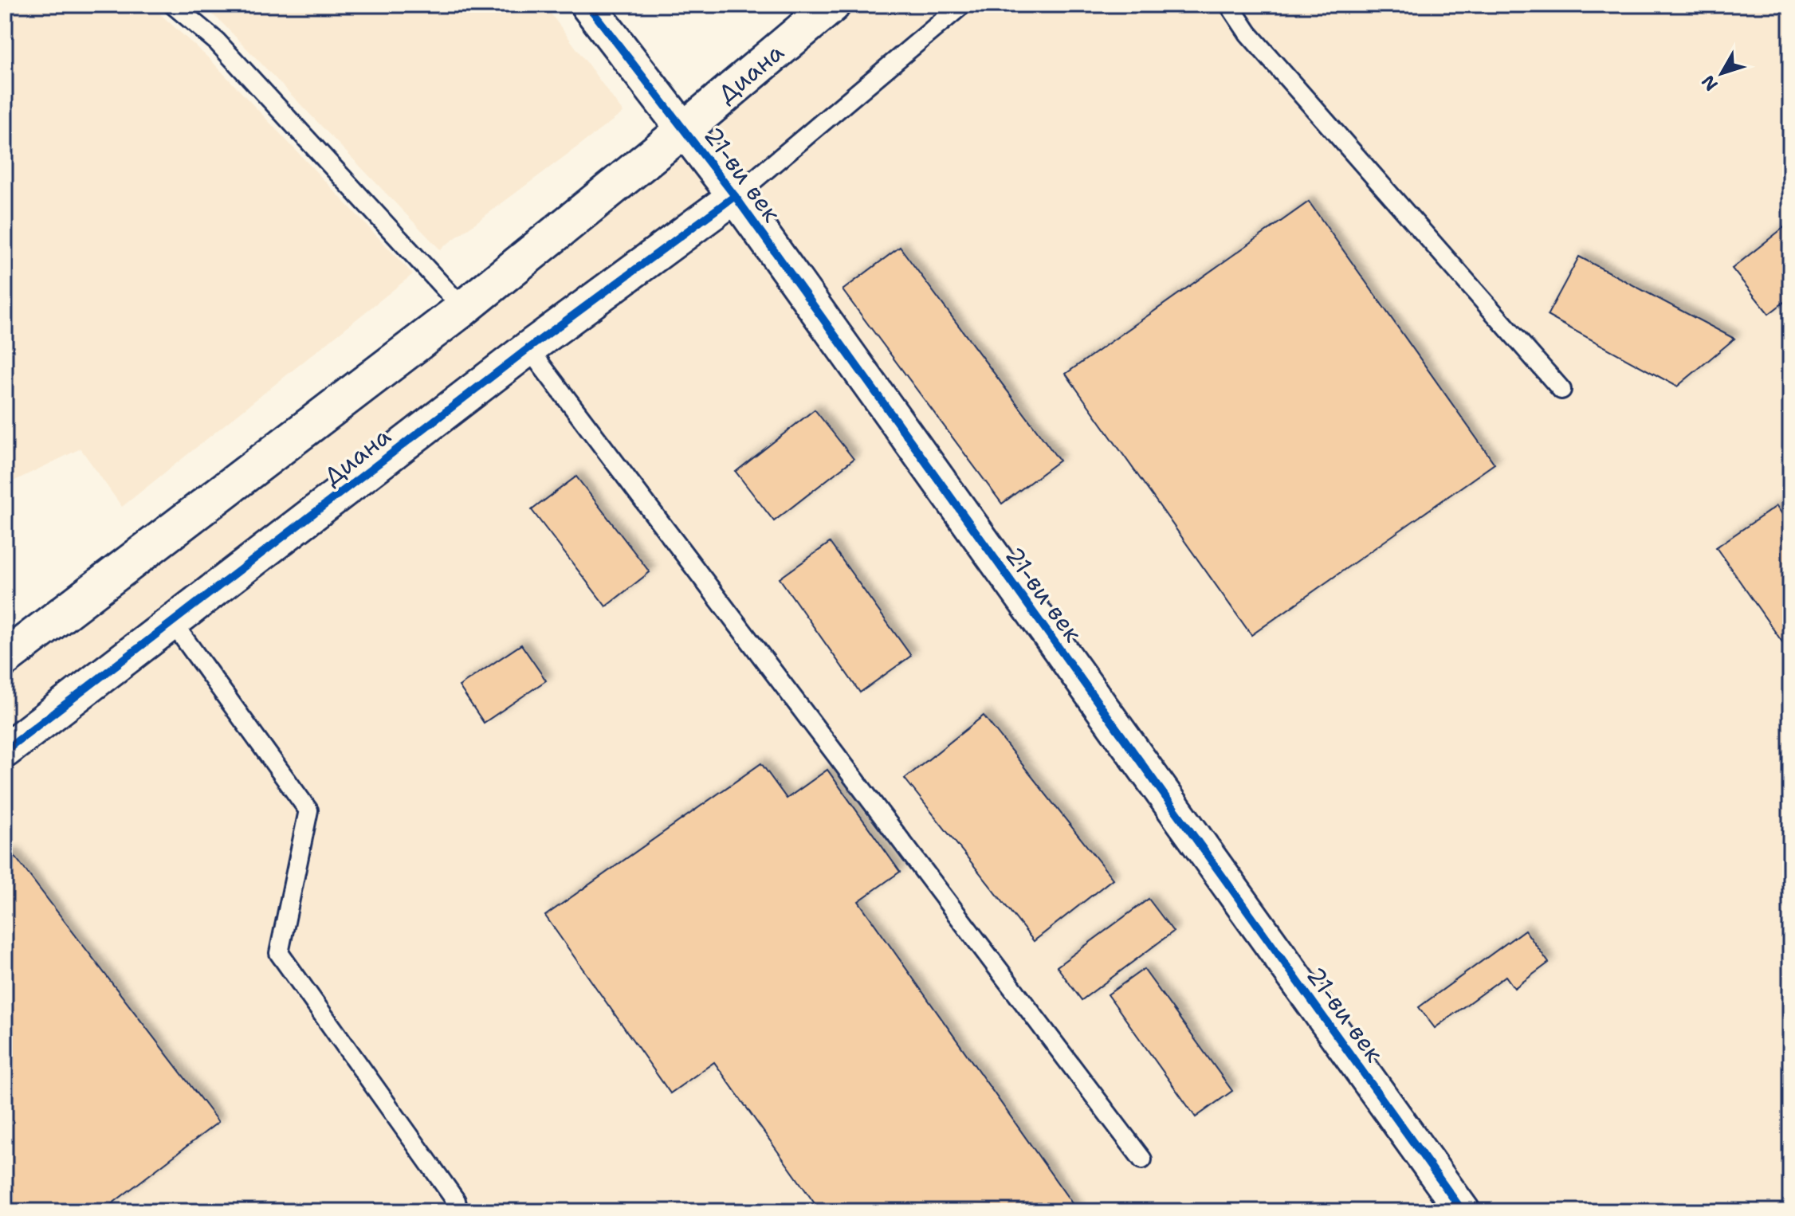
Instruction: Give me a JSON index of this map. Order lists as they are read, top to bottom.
{
  "streets": {
    "main road": ["Диана"],
    "street": ["21-ви век"]
  },
  "crossings": [
    ["Диана", "21-ви век"]
  ],
  "north": "bottom left"
}
